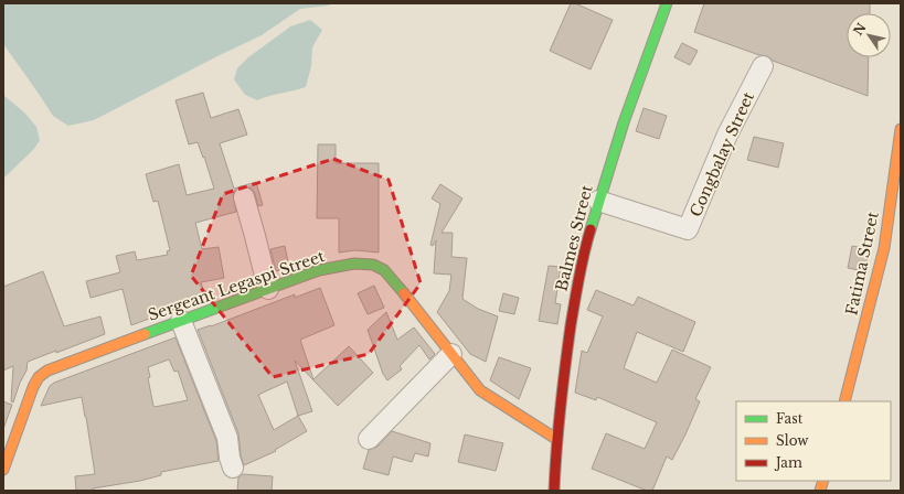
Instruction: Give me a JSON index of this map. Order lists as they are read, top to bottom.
{
  "streets": {
    "street": [
      "Congbalay Street",
      "Balmes Street",
      "Fatima Street",
      "Sergeant Legaspi Street"
    ]
  },
  "crossings": [
    ["Congbalay Street", "Balmes Street"],
    ["Balmes Street", "Sergeant Legaspi Street"]
  ],
  "legend": ["Fast", "Slow", "Jam"],
  "north": "top left"
}
